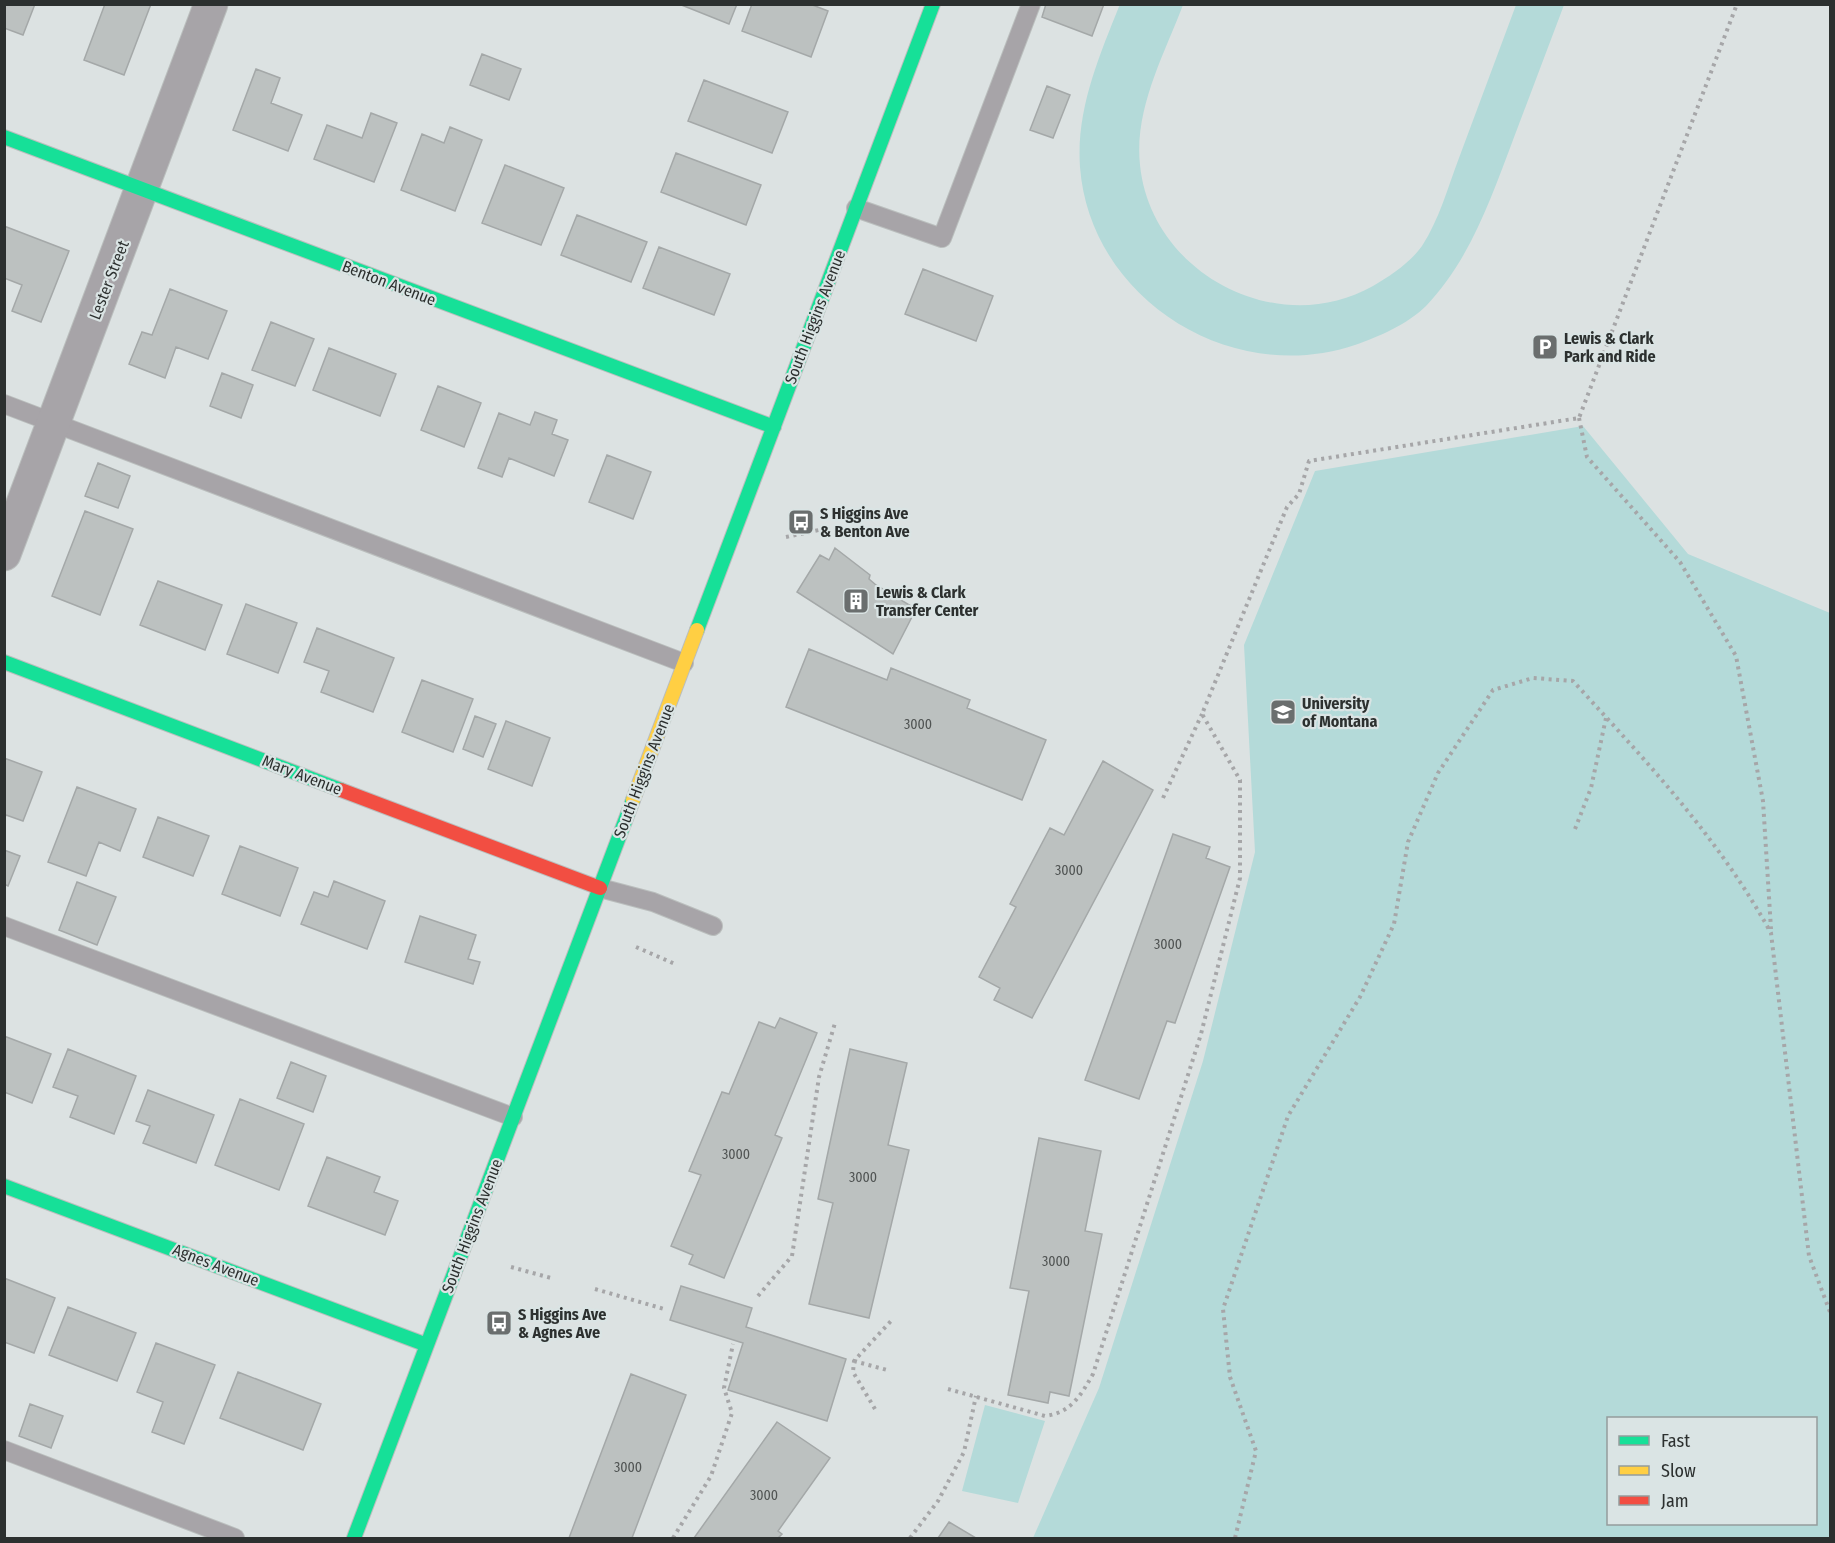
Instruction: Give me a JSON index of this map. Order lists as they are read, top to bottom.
{
  "streets": {
    "street": [
      "Lester Street",
      "Benton Avenue",
      "South Higgins Avenue",
      "Mary Avenue",
      "Agnes Avenue"
    ]
  },
  "crossings": [
    ["Lester Street", "Benton Avenue"],
    ["Benton Avenue", "South Higgins Avenue"],
    ["South Higgins Avenue", "Mary Avenue"],
    ["South Higgins Avenue", "Agnes Avenue"]
  ],
  "places": {
    "parking": ["Lewis & Clark Park and Ride"],
    "bus stop": ["S Higgins Ave & Benton Ave", "S Higgins Ave & Agnes Ave"],
    "building": ["Lewis & Clark Transfer Center"],
    "school or university": ["University of Montana"]
  },
  "house_numbers": [
    "3000",
    "3000",
    "3000",
    "3000",
    "3000",
    "3000",
    "3000",
    "3000"
  ],
  "legend": ["Fast", "Slow", "Jam"]
}
